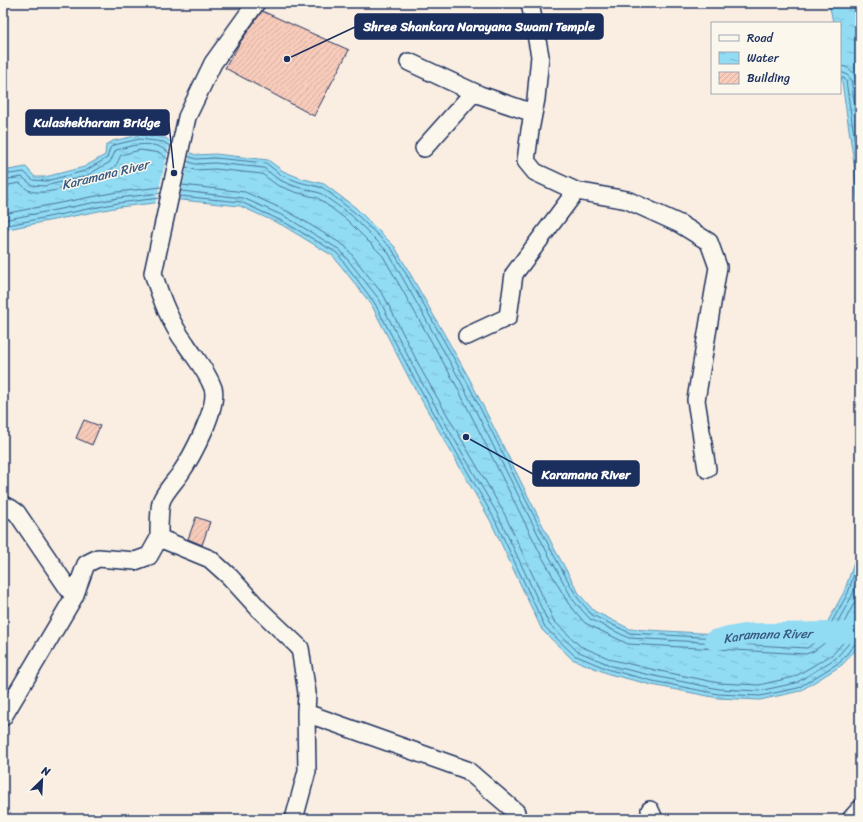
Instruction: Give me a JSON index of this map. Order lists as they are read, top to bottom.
{
  "water": ["Karamana River"],
  "places": ["Shree Shankara Narayana Swami Temple", "Kulashekharam Bridge", "Karamana River"],
  "legend": ["Road", "Water", "Building"],
  "north": "top right"
}
